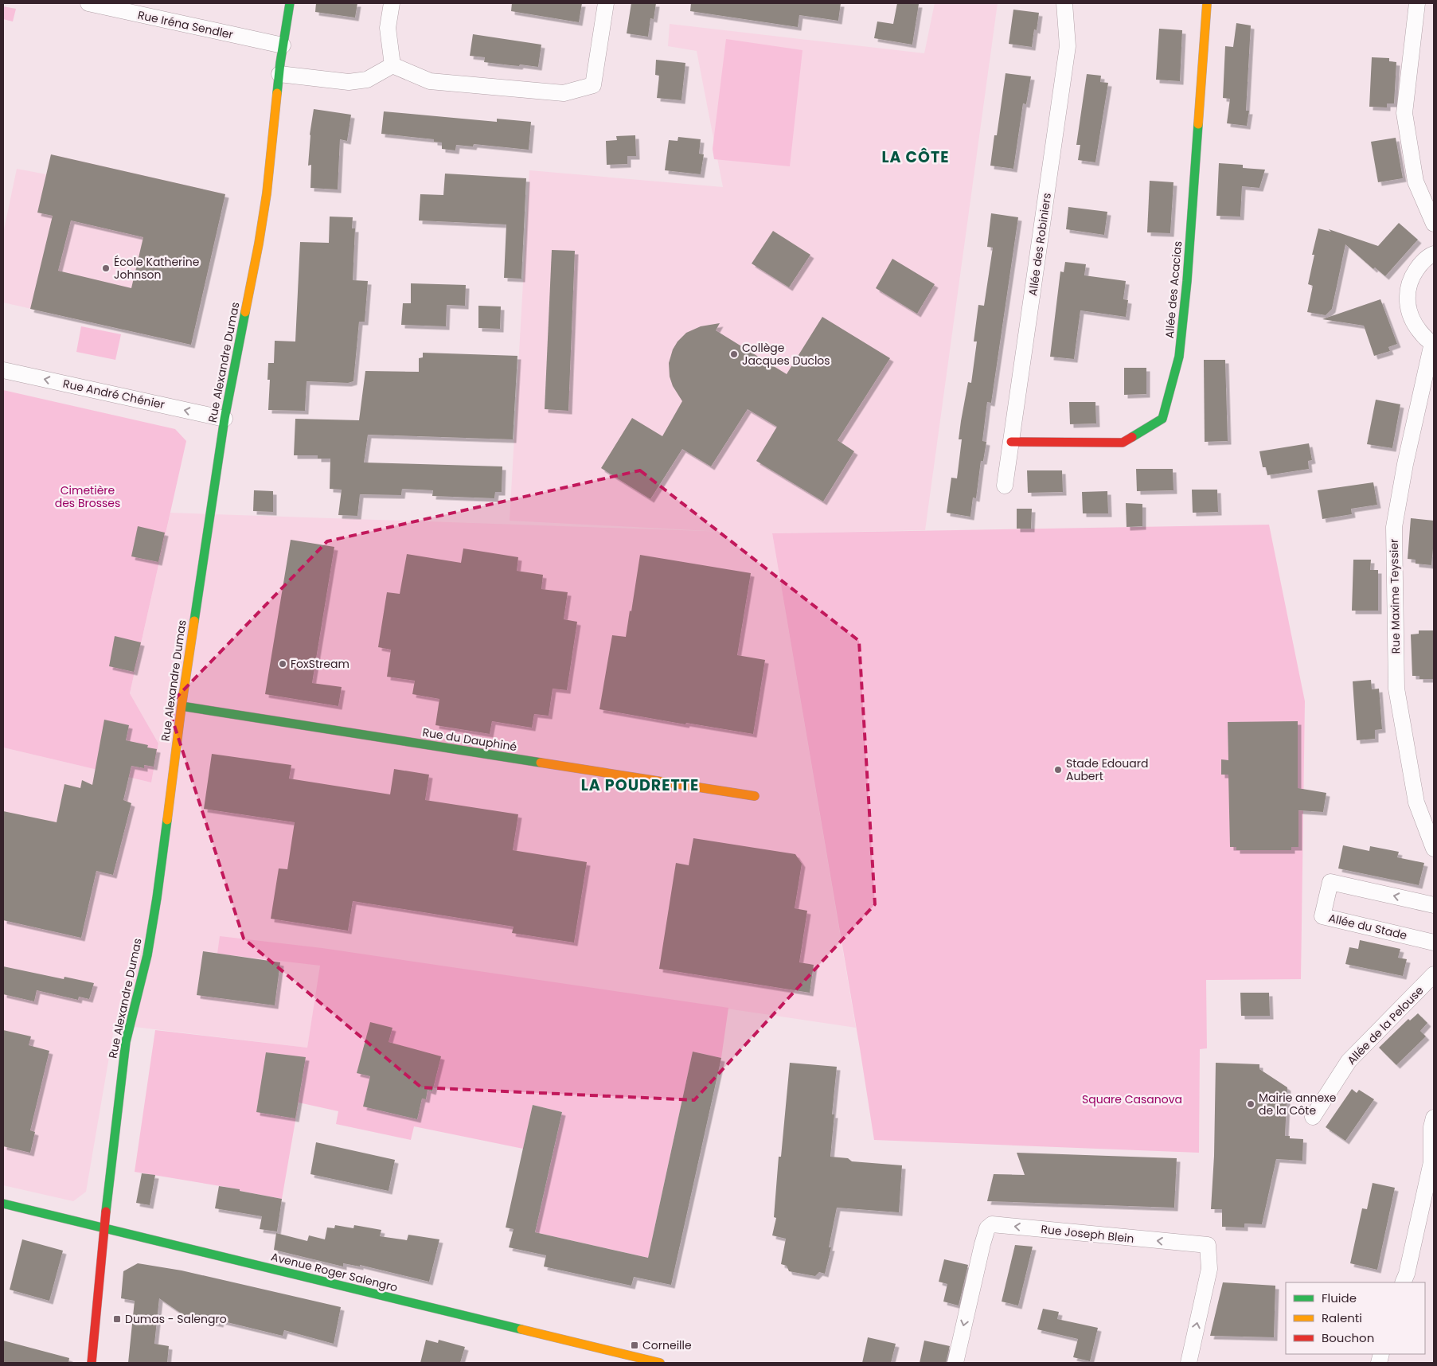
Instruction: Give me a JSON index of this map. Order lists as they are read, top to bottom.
{
  "streets": {
    "street": [
      "Rue Iréna Sendler",
      "Allée des Robiniers",
      "Allée des Acacias",
      "Rue Alexandre Dumas",
      "Rue André Chénier",
      "Rue Maxime Teyssier",
      "Rue du Dauphiné",
      "Allée du Stade",
      "Allée de la Pelouse",
      "Rue Joseph Blein",
      "Avenue Roger Salengro"
    ]
  },
  "crossings": [
    ["Rue Iréna Sendler", "Rue Alexandre Dumas"],
    ["Allée des Robiniers", "Allée des Acacias"],
    ["Rue Alexandre Dumas", "Rue André Chénier"],
    ["Rue Alexandre Dumas", "Rue du Dauphiné"],
    ["Rue Alexandre Dumas", "Avenue Roger Salengro"]
  ],
  "one_way": ["Rue André Chénier"],
  "districts": ["LA CÔTE", "LA POUDRETTE"],
  "parks": ["Cimetière des Brosses", "Square Casanova"],
  "places": {
    "other": [
      "École Katherine Johnson",
      "Collège Jacques Duclos",
      "FoxStream",
      "Stade Edouard Aubert",
      "Mairie annexe de la Côte"
    ],
    "transit": ["Dumas - Salengro", "Corneille"]
  },
  "legend": ["Fluide", "Ralenti", "Bouchon"]
}
